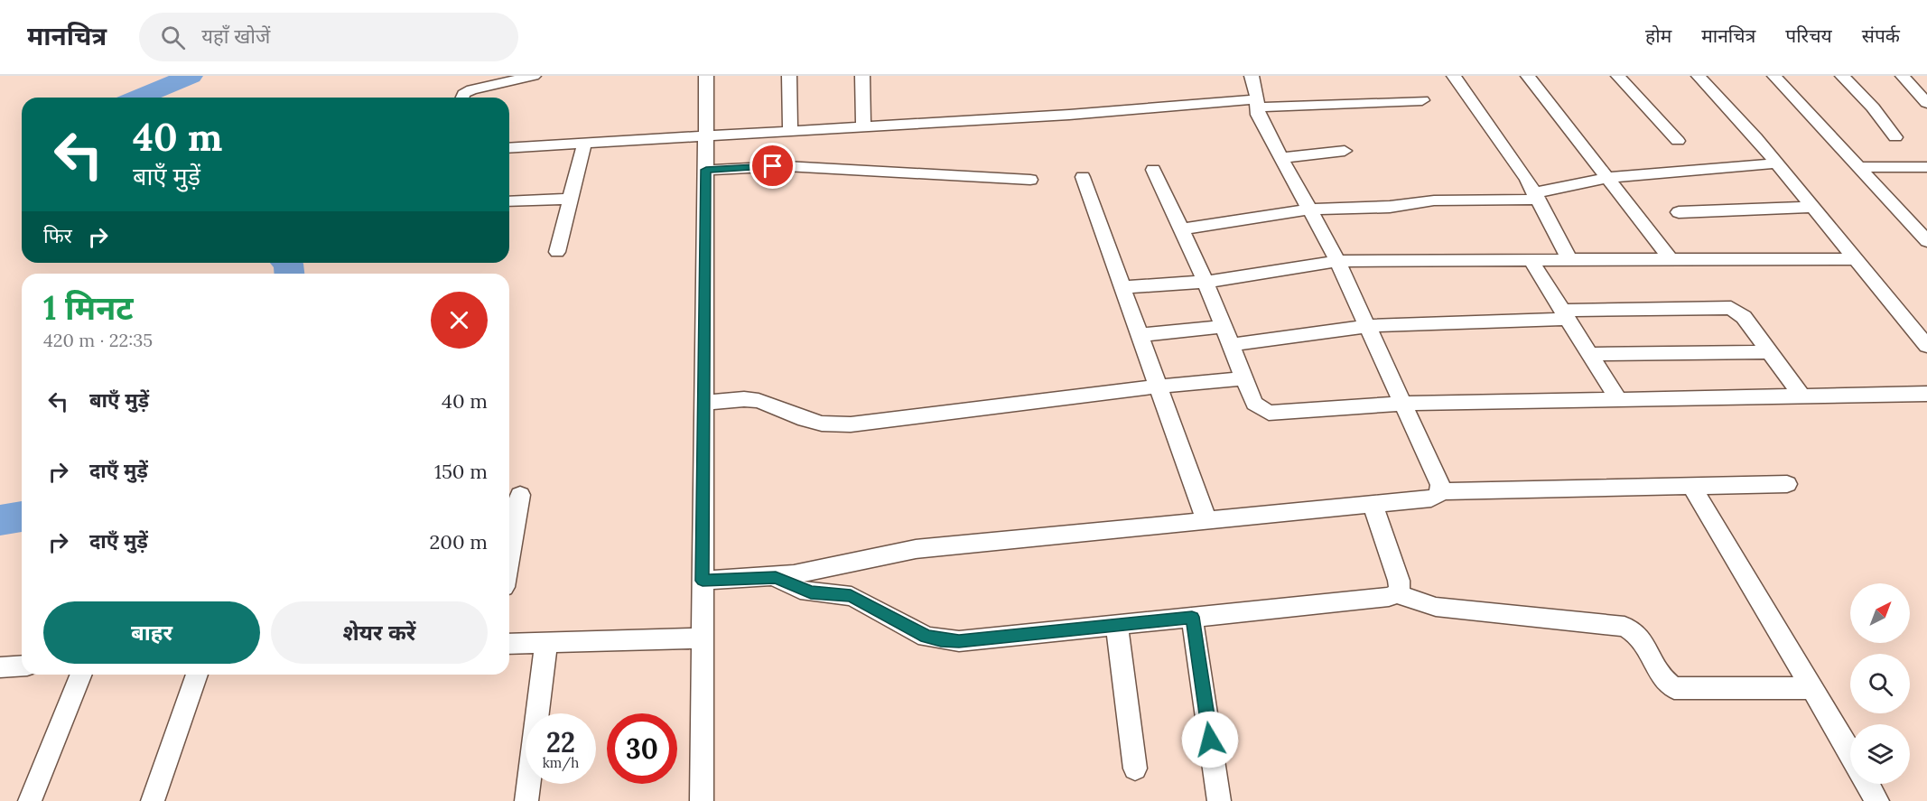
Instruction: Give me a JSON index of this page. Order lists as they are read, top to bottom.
{
  "north": "top right",
  "page": {
    "header": "मानचित्र",
    "search": "यहाँ खोजें",
    "nav": [
      "होम",
      "मानचित्र",
      "परिचय",
      "संपर्क"
    ],
    "turn": ["40 m", "बाएँ मुड़ें"],
    "then": "फिर",
    "heading": ["1 मिनट", "420 m · 22:35"],
    "list": [
      {
        "name": "बाएँ मुड़ें",
        "value": "40 m"
      },
      {
        "name": "दाएँ मुड़ें",
        "value": "150 m"
      },
      {
        "name": "दाएँ मुड़ें",
        "value": "200 m"
      }
    ],
    "buttons": ["बाहर", "शेयर करें"],
    "speed": "22 km/h",
    "limit": "30"
  }
}
